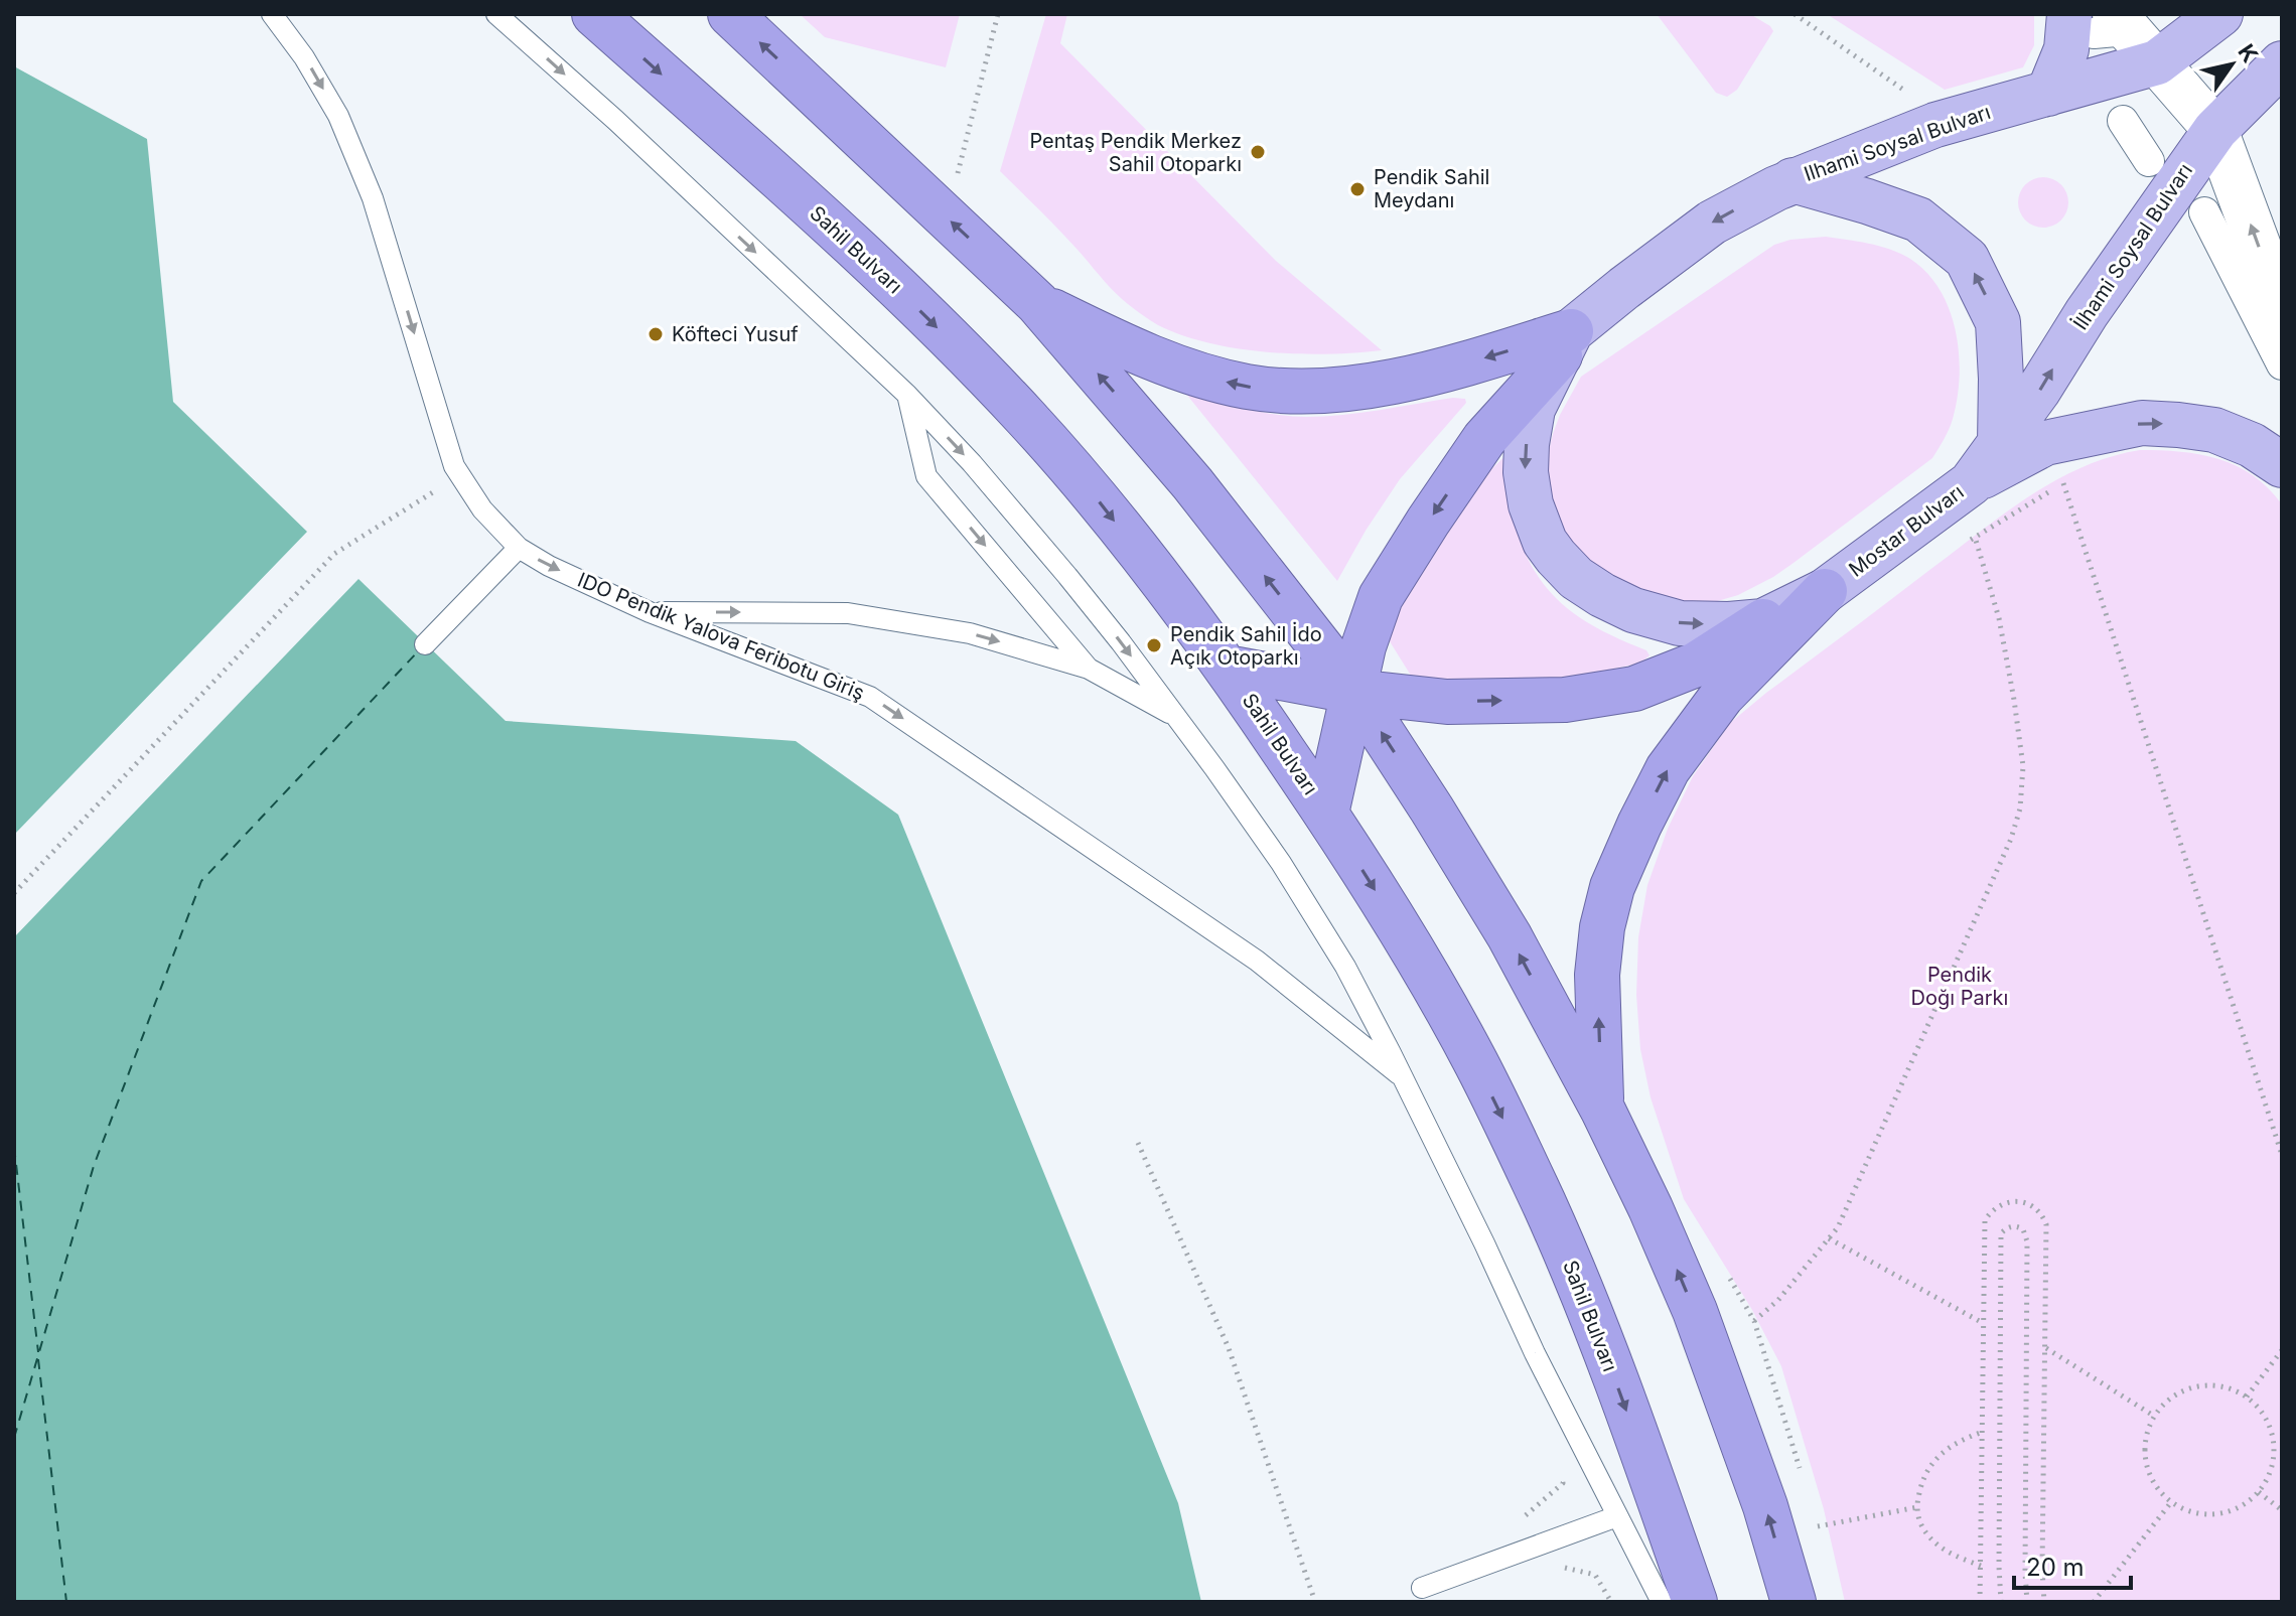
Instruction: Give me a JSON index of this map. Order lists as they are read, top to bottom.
{
  "streets": {
    "highway": ["Sahil Bulvarı"],
    "main road": ["Ilhami Soysal Bulvarı", "İlhami Soysal Bulvarı", "Mostar Bulvarı"],
    "lane": ["IDO Pendik Yalova Feribotu Giriş"]
  },
  "crossings": [
    ["Ilhami Soysal Bulvarı", "Mostar Bulvarı"],
    ["İlhami Soysal Bulvarı", "Mostar Bulvarı"]
  ],
  "one_way": ["İlhami Soysal Bulvarı"],
  "parks": ["Pendik Doğı Parkı"],
  "places": [
    "Pentaş Pendik Merkez Sahil Otoparkı",
    "Pendik Sahil Meydanı",
    "Köfteci Yusuf",
    "Pendik Sahil İdo Açık Otoparkı"
  ],
  "scale_bar": "20 m",
  "north": "top right"
}
